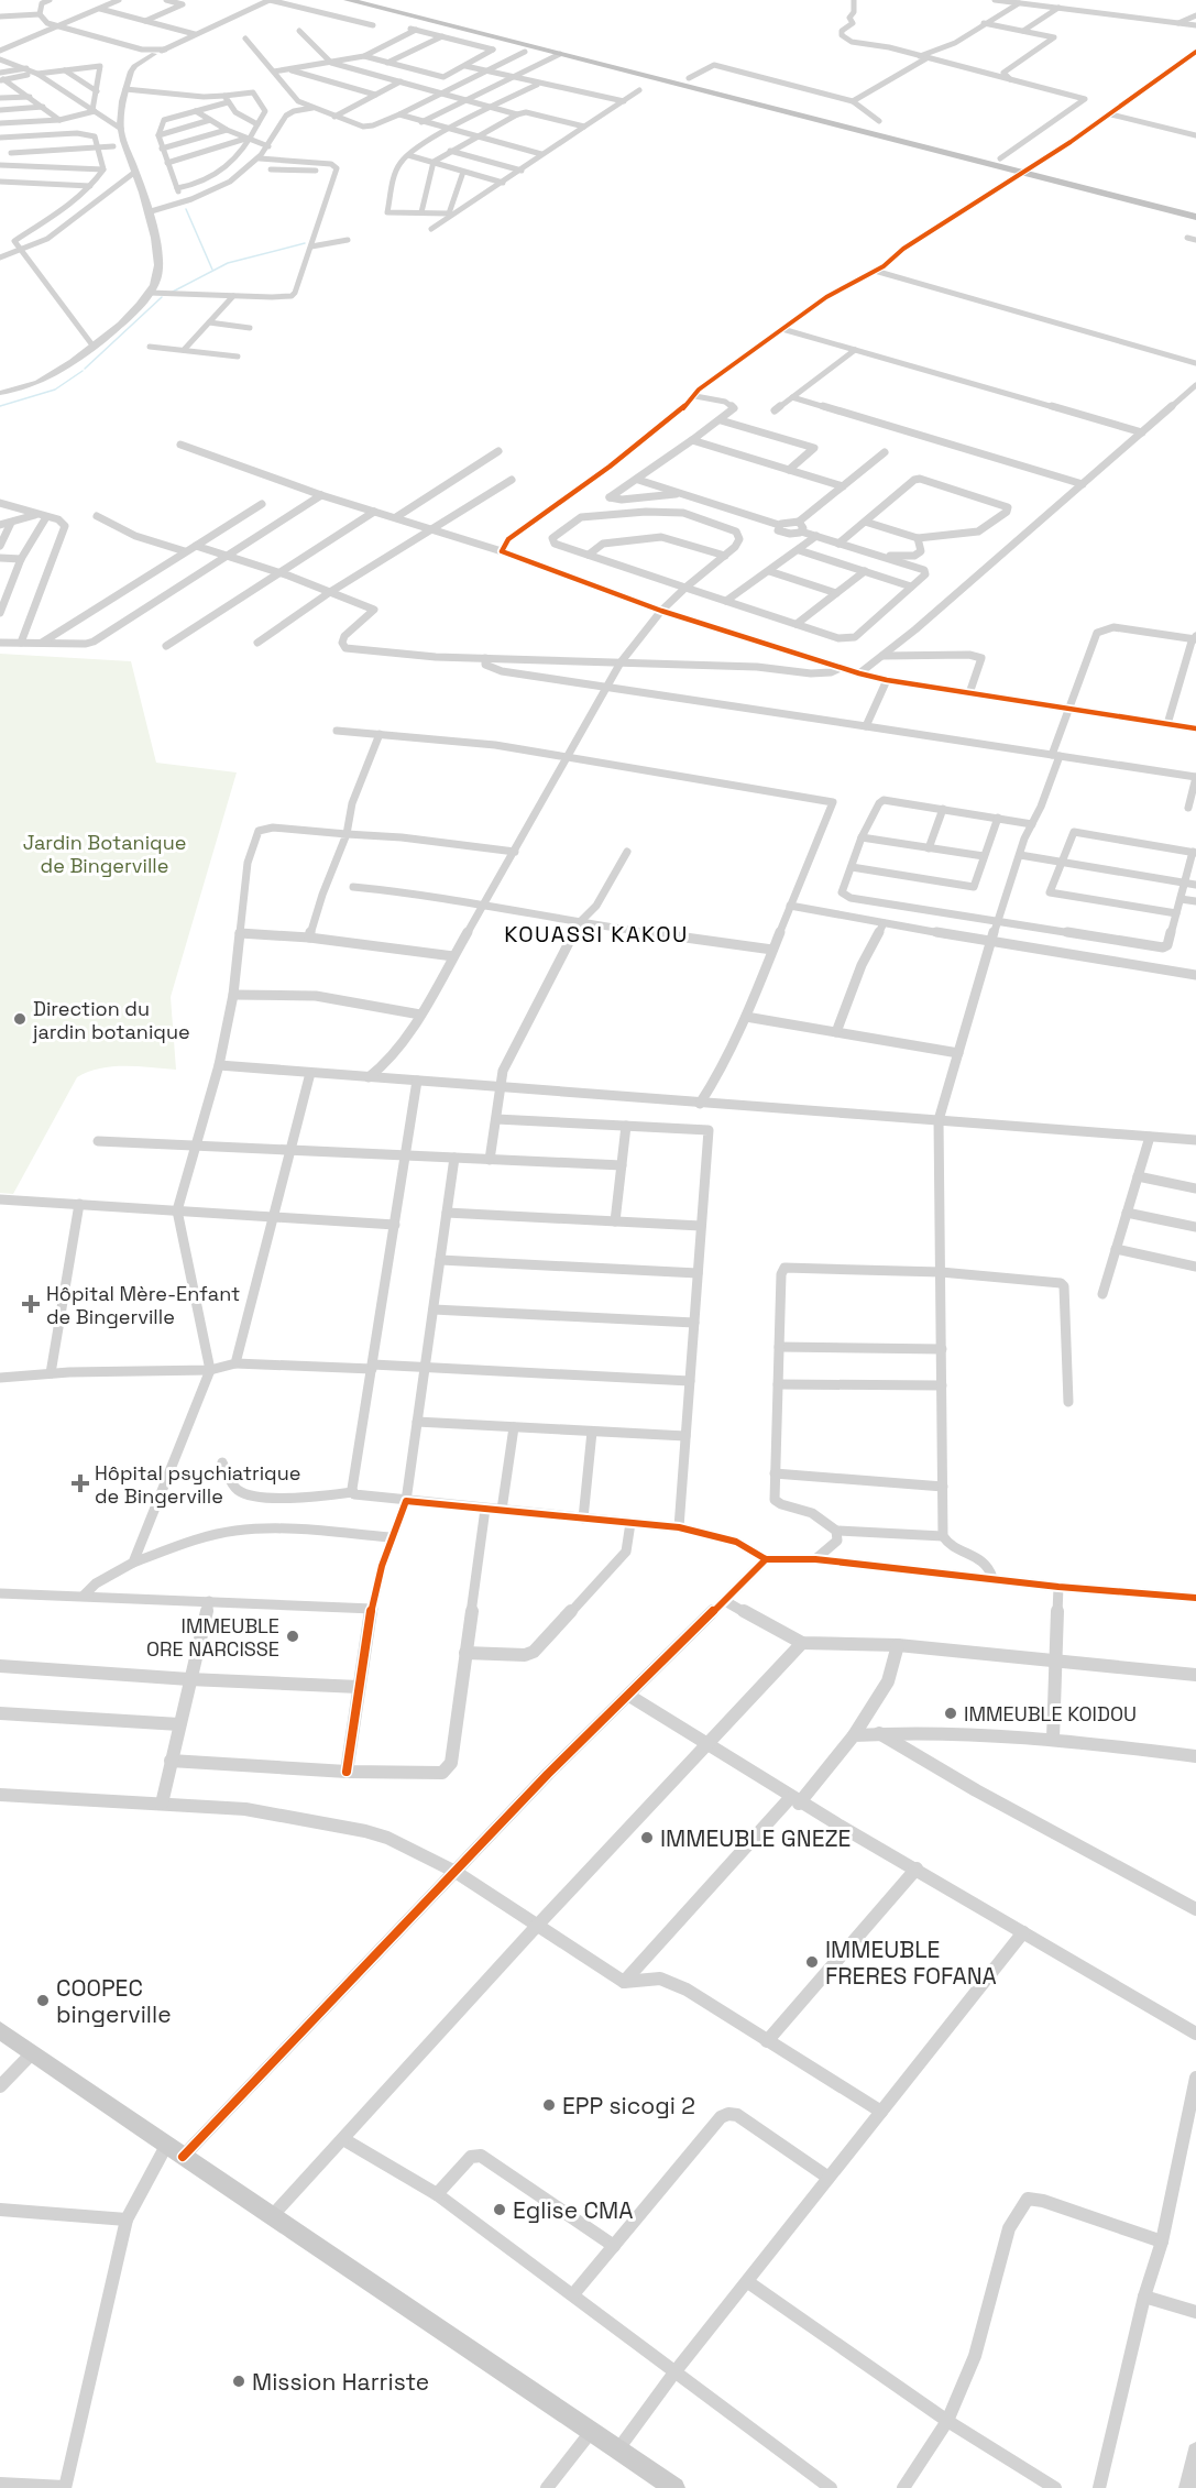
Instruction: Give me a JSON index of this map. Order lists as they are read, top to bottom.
{
  "districts": ["KOUASSI KAKOU"],
  "parks": ["Jardin Botanique de Bingerville"],
  "places": {
    "other": [
      "Direction du jardin botanique",
      "IMMEUBLE ORE NARCISSE",
      "IMMEUBLE KOIDOU",
      "IMMEUBLE GNEZE",
      "IMMEUBLE FRERES FOFANA",
      "CO0PEC bingerville",
      "EPP sicogi 2",
      "Eglise CMA",
      "Mission Harriste"
    ],
    "health": ["Hôpital Mère-Enfant de Bingerville", "Hôpital psychiatrique de Bingerville"]
  }
}
